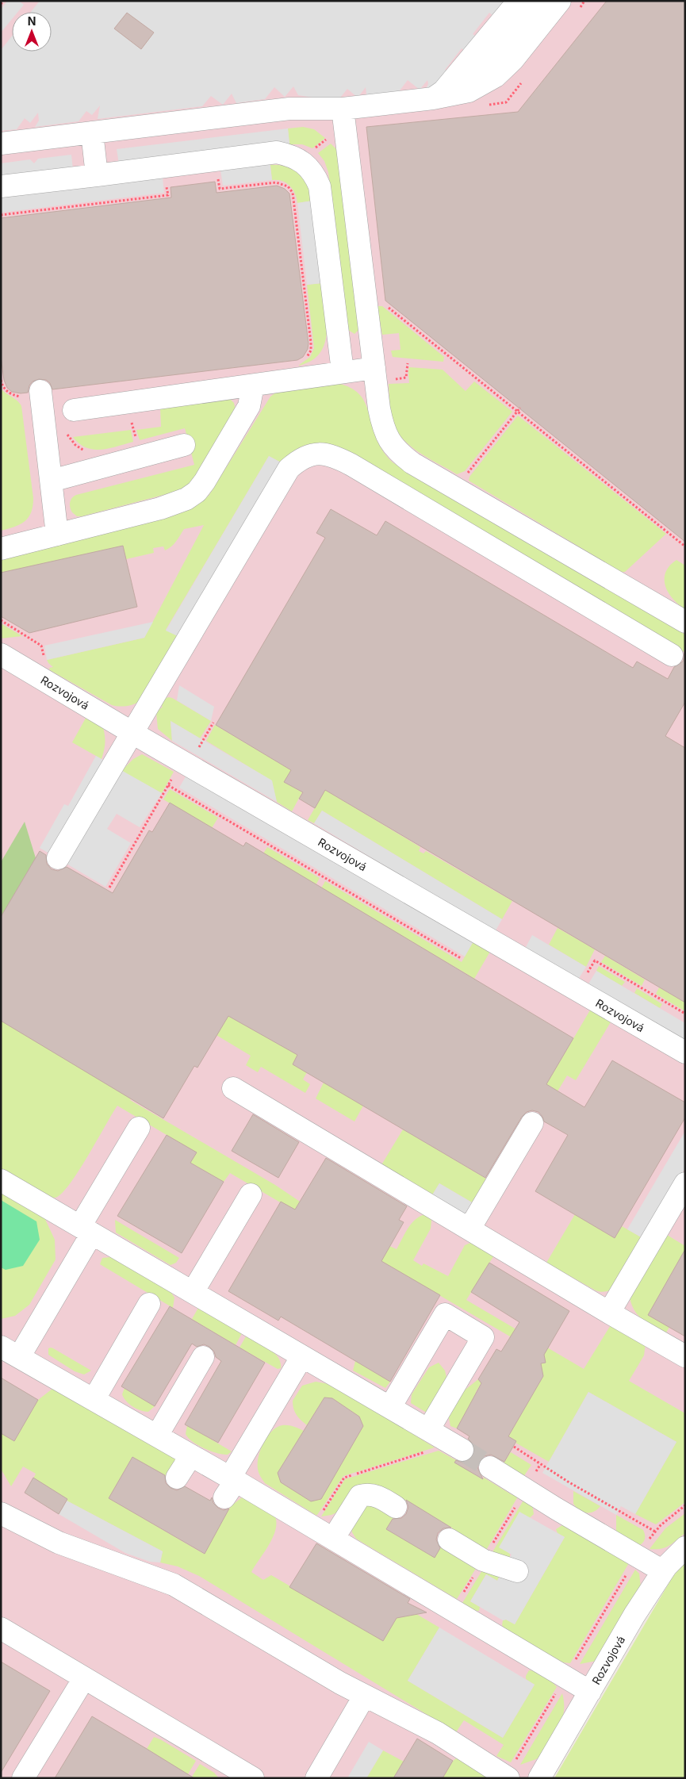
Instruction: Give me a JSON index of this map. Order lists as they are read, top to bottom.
{
  "streets": {
    "lane": ["Rozvojová"]
  },
  "north": "top"
}
